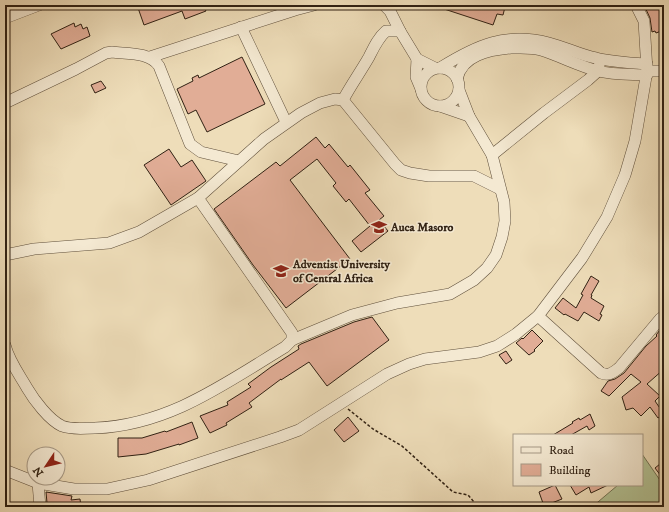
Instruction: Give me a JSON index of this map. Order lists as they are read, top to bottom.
{
  "places": {
    "school or university": ["Auca Masoro", "Adventist University of Central Africa"]
  },
  "legend": ["Road", "Building"],
  "north": "bottom left"
}
